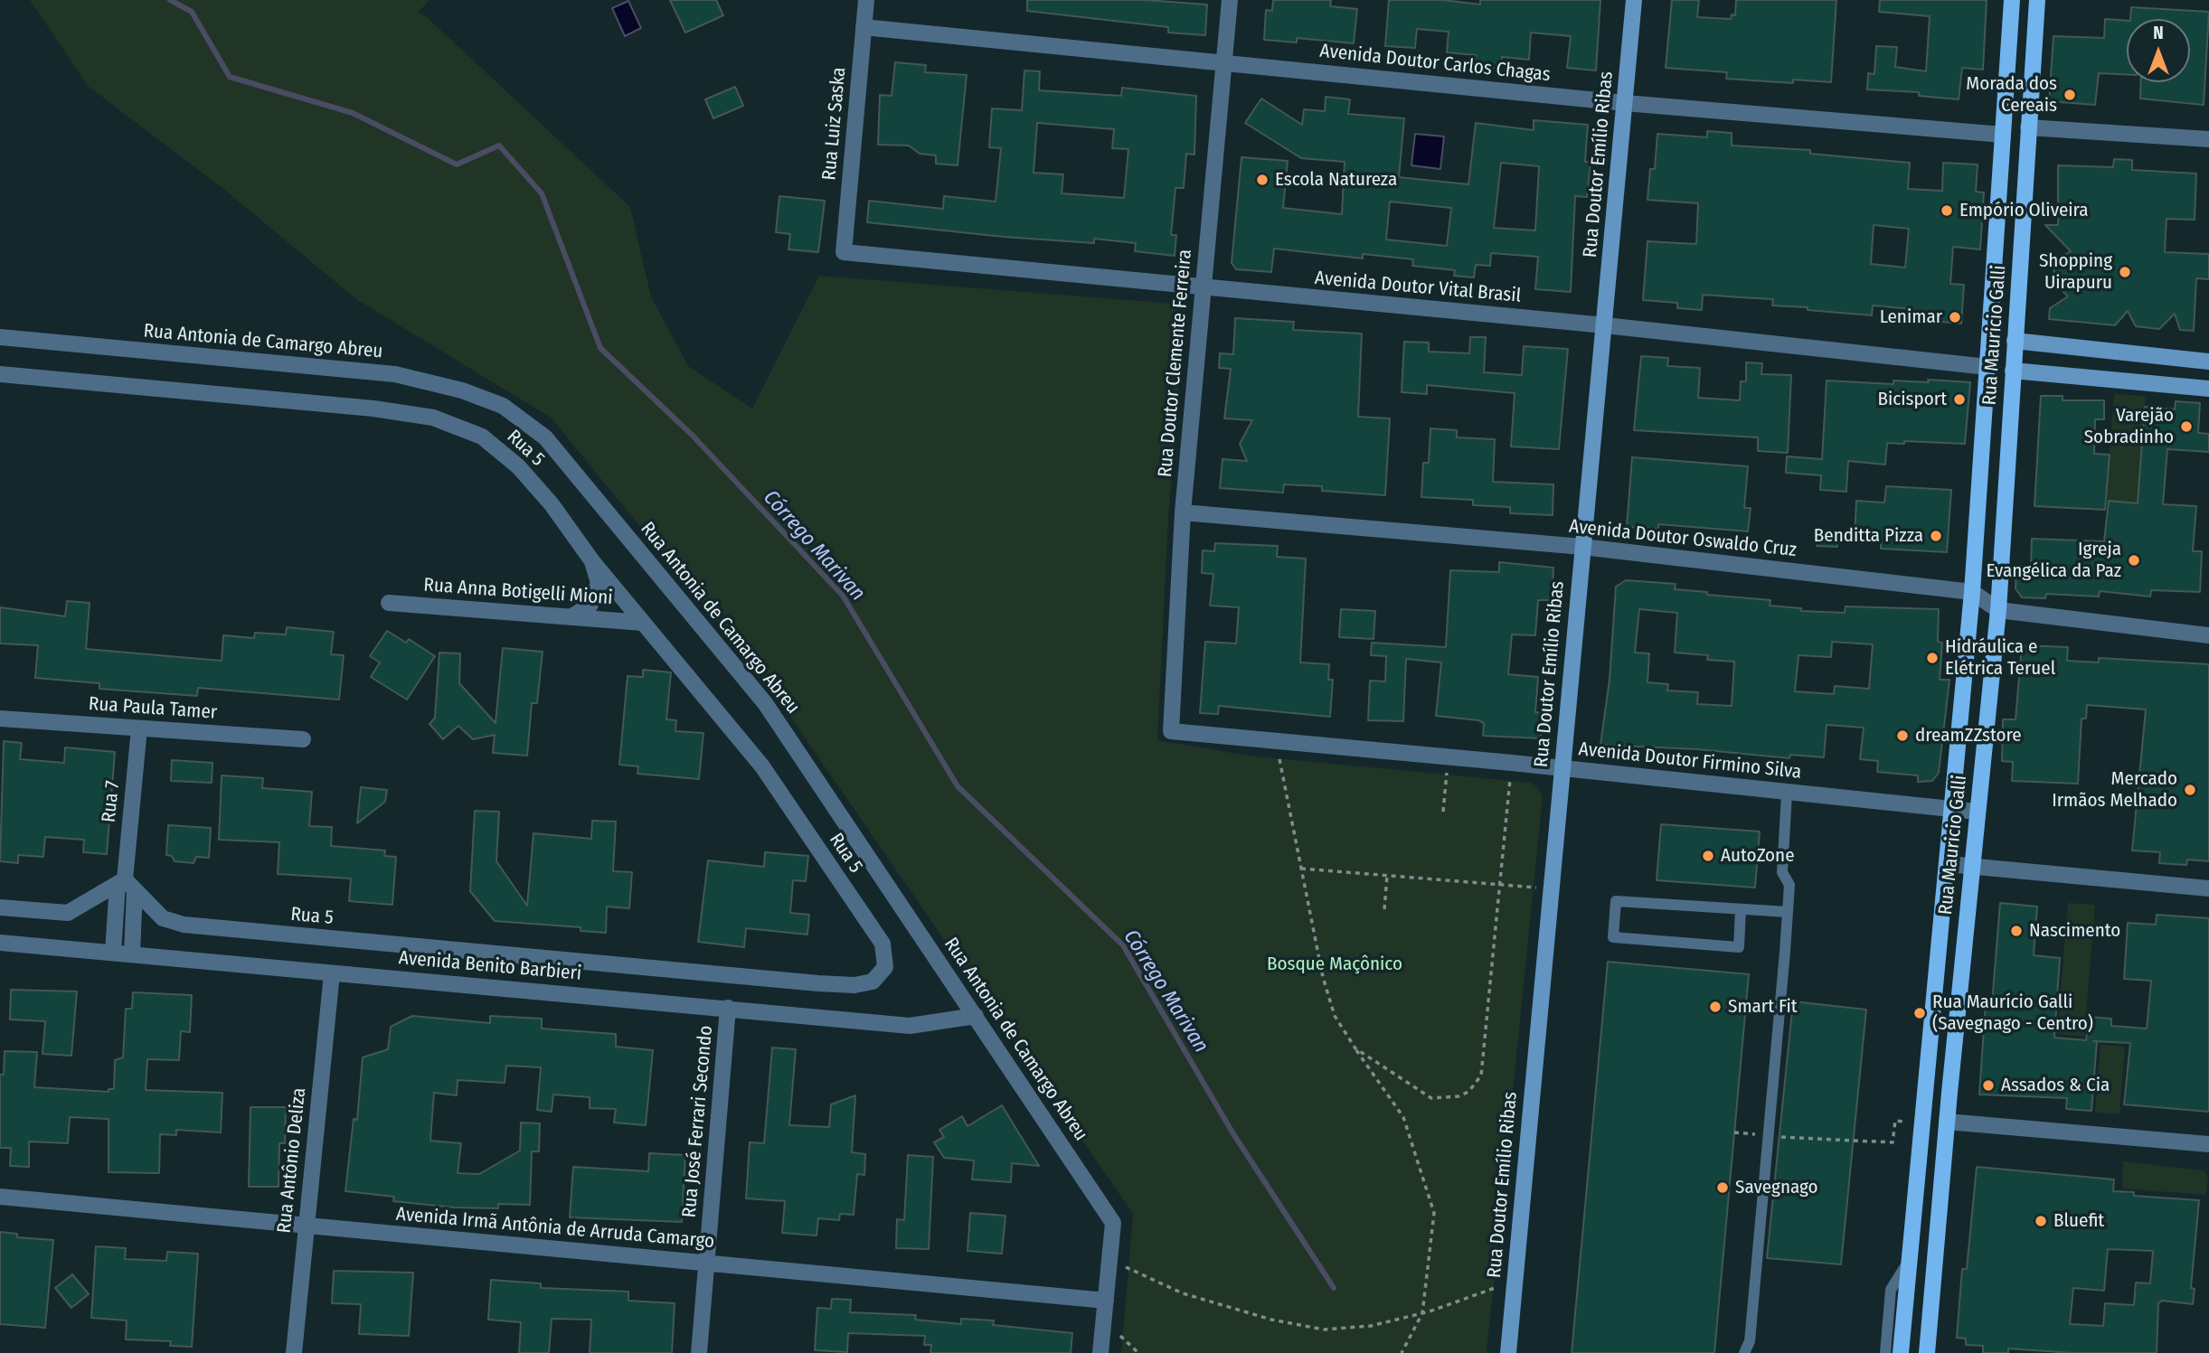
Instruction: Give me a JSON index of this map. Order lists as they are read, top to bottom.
{
  "streets": {
    "main road": ["Rua Mauricio Galli"],
    "street": [
      "Avenida Doutor Carlos Chagas",
      "Rua Luiz Saska",
      "Rua Doutor Emílio Ribas",
      "Avenida Doutor Vital Brasil",
      "Rua Antonia de Camargo Abreu",
      "Rua Doutor Clemente Ferreira",
      "Rua 5",
      "Avenida Doutor Oswaldo Cruz",
      "Rua Anna Botigelli Mioni",
      "Rua Paula Tamer",
      "Avenida Doutor Firmino Silva",
      "Rua 7",
      "Avenida Benito Barbieri",
      "Rua José Ferrari Secondo",
      "Rua Antônio Deliza",
      "Avenida Irmã Antônia de Arruda Camargo"
    ]
  },
  "crossings": [
    ["Avenida Doutor Carlos Chagas", "Rua Luiz Saska"],
    ["Avenida Doutor Carlos Chagas", "Rua Doutor Emílio Ribas"],
    ["Avenida Doutor Carlos Chagas", "Rua Mauricio Galli"],
    ["Avenida Doutor Carlos Chagas", "Rua Doutor Clemente Ferreira"],
    ["Rua Luiz Saska", "Avenida Doutor Vital Brasil"],
    ["Rua Doutor Emílio Ribas", "Avenida Doutor Vital Brasil"],
    ["Rua Doutor Emílio Ribas", "Avenida Doutor Oswaldo Cruz"],
    ["Rua Doutor Emílio Ribas", "Avenida Doutor Firmino Silva"],
    ["Avenida Doutor Vital Brasil", "Rua Mauricio Galli"],
    ["Avenida Doutor Vital Brasil", "Rua Doutor Clemente Ferreira"],
    ["Rua Mauricio Galli", "Avenida Doutor Oswaldo Cruz"],
    ["Rua Mauricio Galli", "Avenida Doutor Firmino Silva"],
    ["Rua Antonia de Camargo Abreu", "Avenida Benito Barbieri"],
    ["Rua Antonia de Camargo Abreu", "Avenida Irmã Antônia de Arruda Camargo"],
    ["Rua Doutor Clemente Ferreira", "Avenida Doutor Oswaldo Cruz"],
    ["Rua Doutor Clemente Ferreira", "Avenida Doutor Firmino Silva"],
    ["Rua 5", "Rua Anna Botigelli Mioni"],
    ["Rua 5", "Rua 7"],
    ["Rua Paula Tamer", "Rua 7"],
    ["Avenida Benito Barbieri", "Rua José Ferrari Secondo"],
    ["Avenida Benito Barbieri", "Rua Antônio Deliza"],
    ["Rua José Ferrari Secondo", "Avenida Irmã Antônia de Arruda Camargo"],
    ["Rua Antônio Deliza", "Avenida Irmã Antônia de Arruda Camargo"]
  ],
  "water": ["Córrego Marivan"],
  "parks": ["Bosque Maçônico"],
  "places": [
    "Morada dos Cereais",
    "Escola Natureza",
    "Empório Oliveira",
    "Shopping Uirapuru",
    "Lenimar",
    "Bicisport",
    "Varejão Sobradinho",
    "Benditta Pizza",
    "Igreja Evangélica da Paz",
    "Hidráulica e Elétrica Teruel",
    "dreamZZstore",
    "Mercado Irmãos Melhado",
    "AutoZone",
    "Nascimento",
    "Smart Fit",
    "Rua Maurício Galli (Savegnago - Centro)",
    "Assados & Cia",
    "Savegnago",
    "Bluefit"
  ],
  "north": "top"
}
